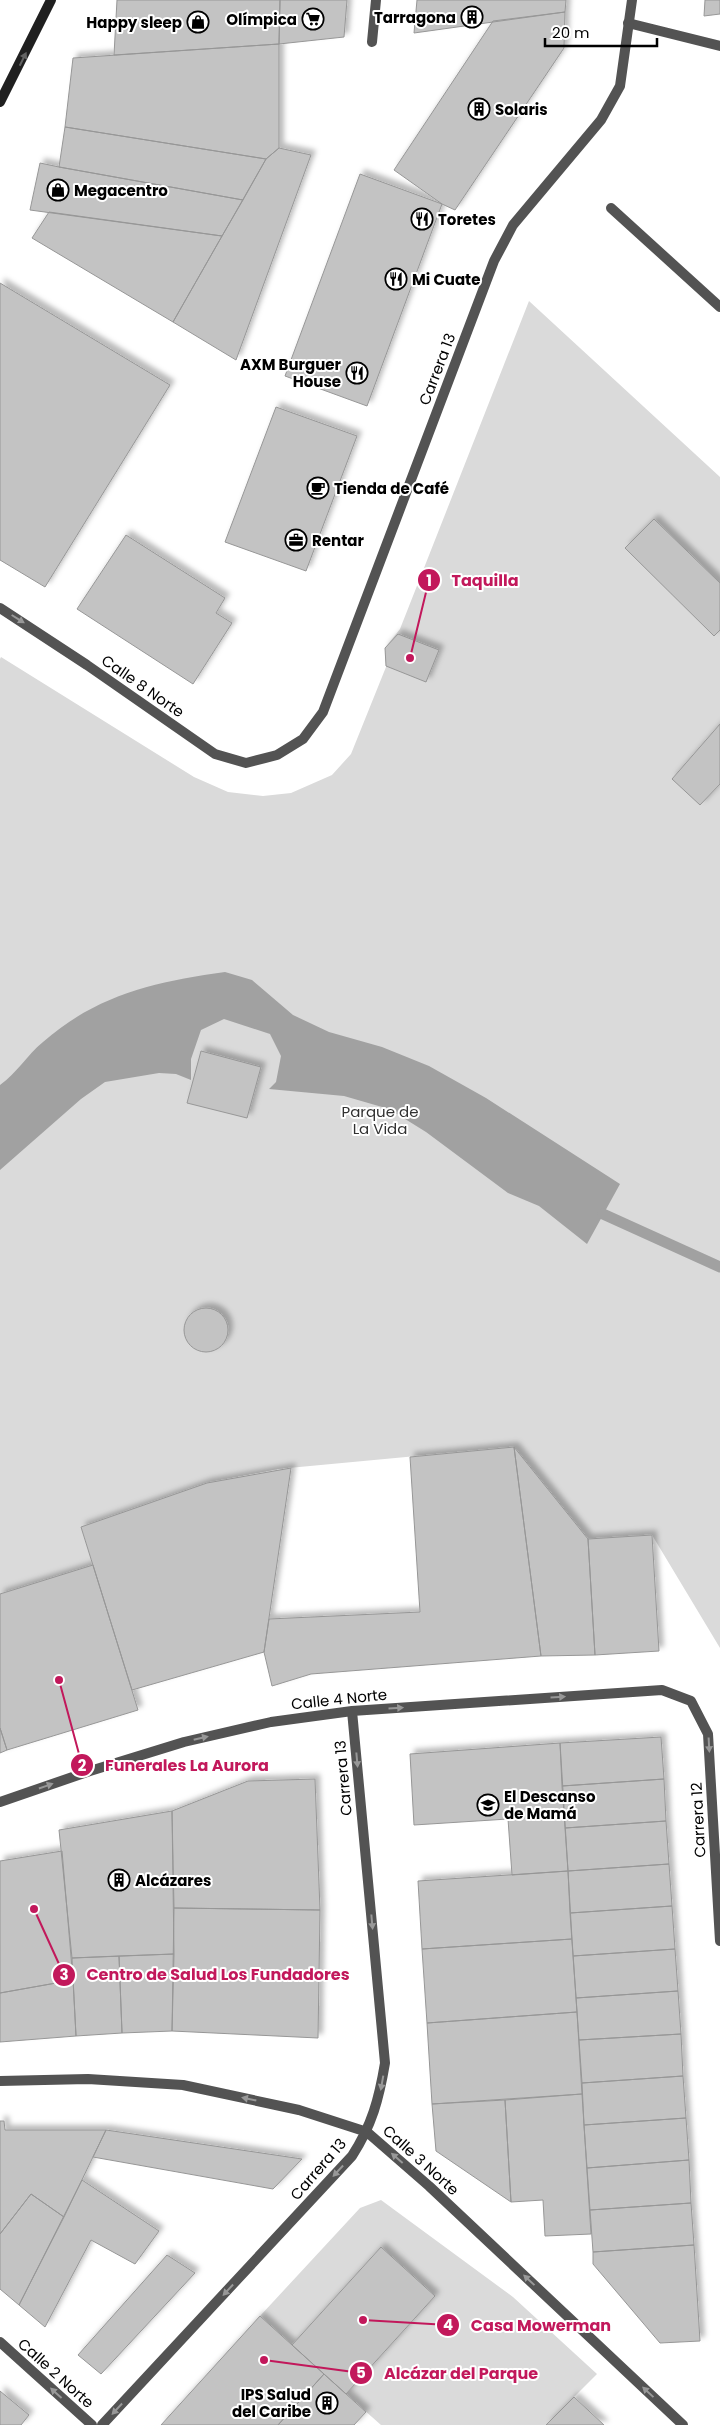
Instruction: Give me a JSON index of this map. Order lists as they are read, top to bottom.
{
  "streets": {
    "street": [
      "Carrera 13",
      "Calle 8 Norte",
      "Calle 4 Norte",
      "Carrera 12",
      "Calle 3 Norte",
      "Calle 2 Norte"
    ]
  },
  "crossings": [
    ["Carrera 13", "Calle 8 Norte"],
    ["Carrera 13", "Calle 4 Norte"],
    ["Carrera 13", "Calle 3 Norte"],
    ["Calle 4 Norte", "Carrera 12"]
  ],
  "one_way": [
    "Carrera 13",
    "Calle 8 Norte",
    "Calle 4 Norte",
    "Carrera 12",
    "Calle 3 Norte",
    "Calle 2 Norte"
  ],
  "parks": ["Parque de La Vida"],
  "places": {
    "building": [
      "Tarragona",
      "Solaris",
      "Alcázares",
      "IPS Salud del Caribe"
    ],
    "supermarket": ["Olímpica"],
    "shop": ["Happy sleep", "Megacentro"],
    "restaurant": ["Toretes", "Mi Cuate", "AXM Burguer House"],
    "cafe": ["Tienda de Café"],
    "office": ["Rentar"],
    "other": [
      "Taquilla",
      "Funerales La Aurora",
      "Centro de Salud Los Fundadores",
      "Casa Mowerman",
      "Alcázar del Parque"
    ],
    "school or university": ["El Descanso de Mamá"]
  },
  "scale_bar": "20 m"
}
